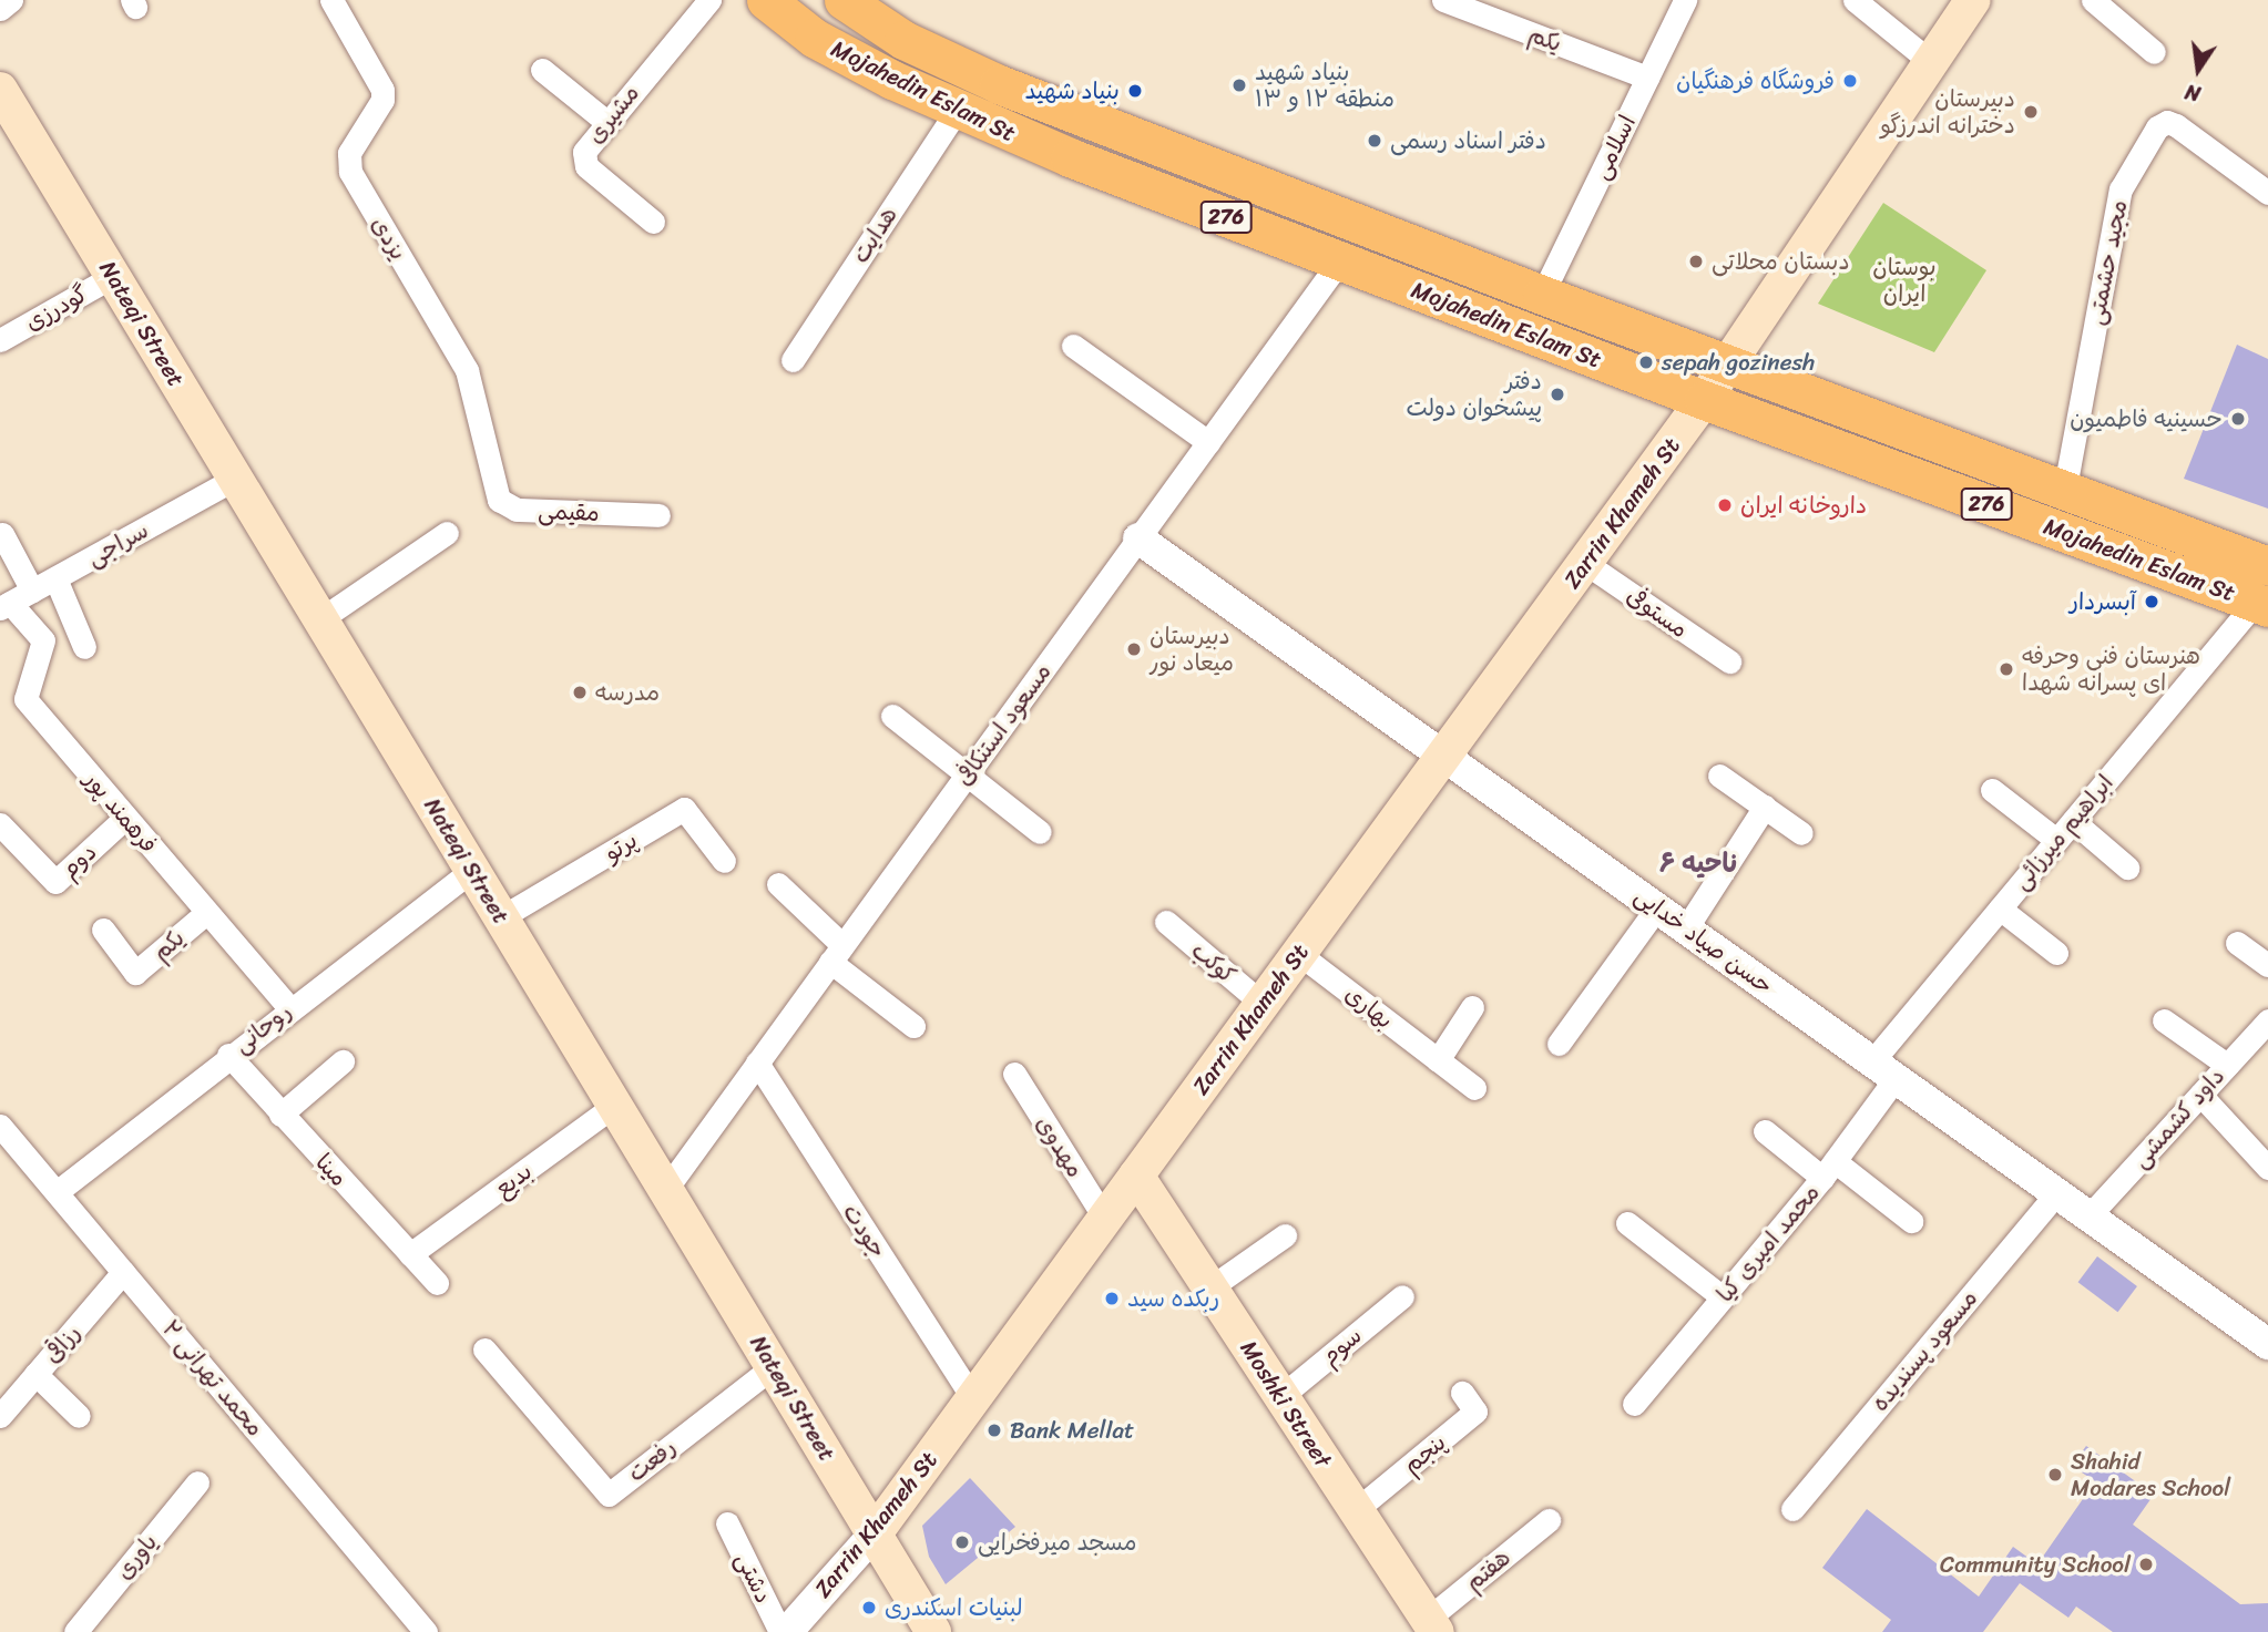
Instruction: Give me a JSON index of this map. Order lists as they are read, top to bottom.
{
  "streets": {
    "main road": [
      "Mojahedin Eslam St",
      "276",
      "Nateqi Street",
      "Zarrin Khameh St",
      "Moshki Street"
    ],
    "street": [
      "یکم",
      "مشیری",
      "اسلامی",
      "هدایت",
      "یزدی",
      "مجید حشمتی",
      "گودرزی",
      "مقیمی",
      "سراجی",
      "مستوفی",
      "مسعود استنکافی",
      "فرهمند پور",
      "ابراهیم میرزائی",
      "پرتو",
      "دوم",
      "حسن صیاد خدایی",
      "کوکب",
      "بهاری",
      "روحانی",
      "داود کشمشی",
      "مهدوی",
      "مینا",
      "بدیع",
      "جودت",
      "محمد امیری کیا",
      "رزاقی",
      "سوم",
      "مسعود پسندیده",
      "محمد تهرانی ۲",
      "پنجم",
      "رفعت",
      "یاوری",
      "هفتم",
      "دشتی"
    ]
  },
  "crossings": [
    ["یکم", "اسلامی"],
    ["یکم", "فرهمند پور"],
    ["Mojahedin Eslam St", "اسلامی"],
    ["Mojahedin Eslam St", "هدایت"],
    ["Mojahedin Eslam St", "مجید حشمتی"],
    ["Mojahedin Eslam St", "Zarrin Khameh St"],
    ["Mojahedin Eslam St", "مسعود استنکافی"],
    ["Mojahedin Eslam St", "ابراهیم میرزائی"],
    ["یزدی", "مقیمی"],
    ["گودرزی", "Nateqi Street"],
    ["Nateqi Street", "Zarrin Khameh St"],
    ["Nateqi Street", "سراجی"],
    ["Nateqi Street", "مسعود استنکافی"],
    ["Nateqi Street", "پرتو"],
    ["Nateqi Street", "روحانی"],
    ["Nateqi Street", "بدیع"],
    ["Nateqi Street", "رفعت"],
    ["Zarrin Khameh St", "مستوفی"],
    ["Zarrin Khameh St", "حسن صیاد خدایی"],
    ["Zarrin Khameh St", "کوکب"],
    ["Zarrin Khameh St", "بهاری"],
    ["Zarrin Khameh St", "مهدوی"],
    ["Zarrin Khameh St", "جودت"],
    ["Zarrin Khameh St", "Moshki Street"],
    ["سراجی", "فرهمند پور"],
    ["مسعود استنکافی", "حسن صیاد خدایی"],
    ["مسعود استنکافی", "جودت"],
    ["فرهمند پور", "دوم"],
    ["فرهمند پور", "روحانی"],
    ["ابراهیم میرزائی", "حسن صیاد خدایی"],
    ["ابراهیم میرزائی", "محمد امیری کیا"],
    ["حسن صیاد خدایی", "داود کشمشی"],
    ["حسن صیاد خدایی", "محمد امیری کیا"],
    ["حسن صیاد خدایی", "مسعود پسندیده"],
    ["روحانی", "مینا"],
    ["روحانی", "محمد تهرانی ۲"],
    ["مینا", "بدیع"],
    ["رزاقی", "محمد تهرانی ۲"],
    ["سوم", "Moshki Street"],
    ["Moshki Street", "پنجم"],
    ["Moshki Street", "هفتم"]
  ],
  "districts": ["ناحیه ۶"],
  "parks": ["بوستان ایران"],
  "places": [
    "فروشگاه فرهنگیان",
    "بنیاد شهید منطقه ۱۲ و ۱۳",
    "بنیاد شهید",
    "دبیرستان دخترانه اندرزگو",
    "دفتر اسناد رسمی",
    "دبستان محلاتی",
    "sepah gozinesh",
    "دفتر پیشخوان دولت",
    "حسینیه فاطمیون",
    "داروخانه ایران",
    "آبسردار",
    "دبیرستان میعاد نور",
    "هنرستان فنی وحرفه ای پسرانه شهدا",
    "مدرسه",
    "ربکده سید",
    "Bank Mellat",
    "Shahid Modares School",
    "مسجد میرفخرایی",
    "Community School",
    "لبنیات اسکندری"
  ],
  "north": "bottom"
}
